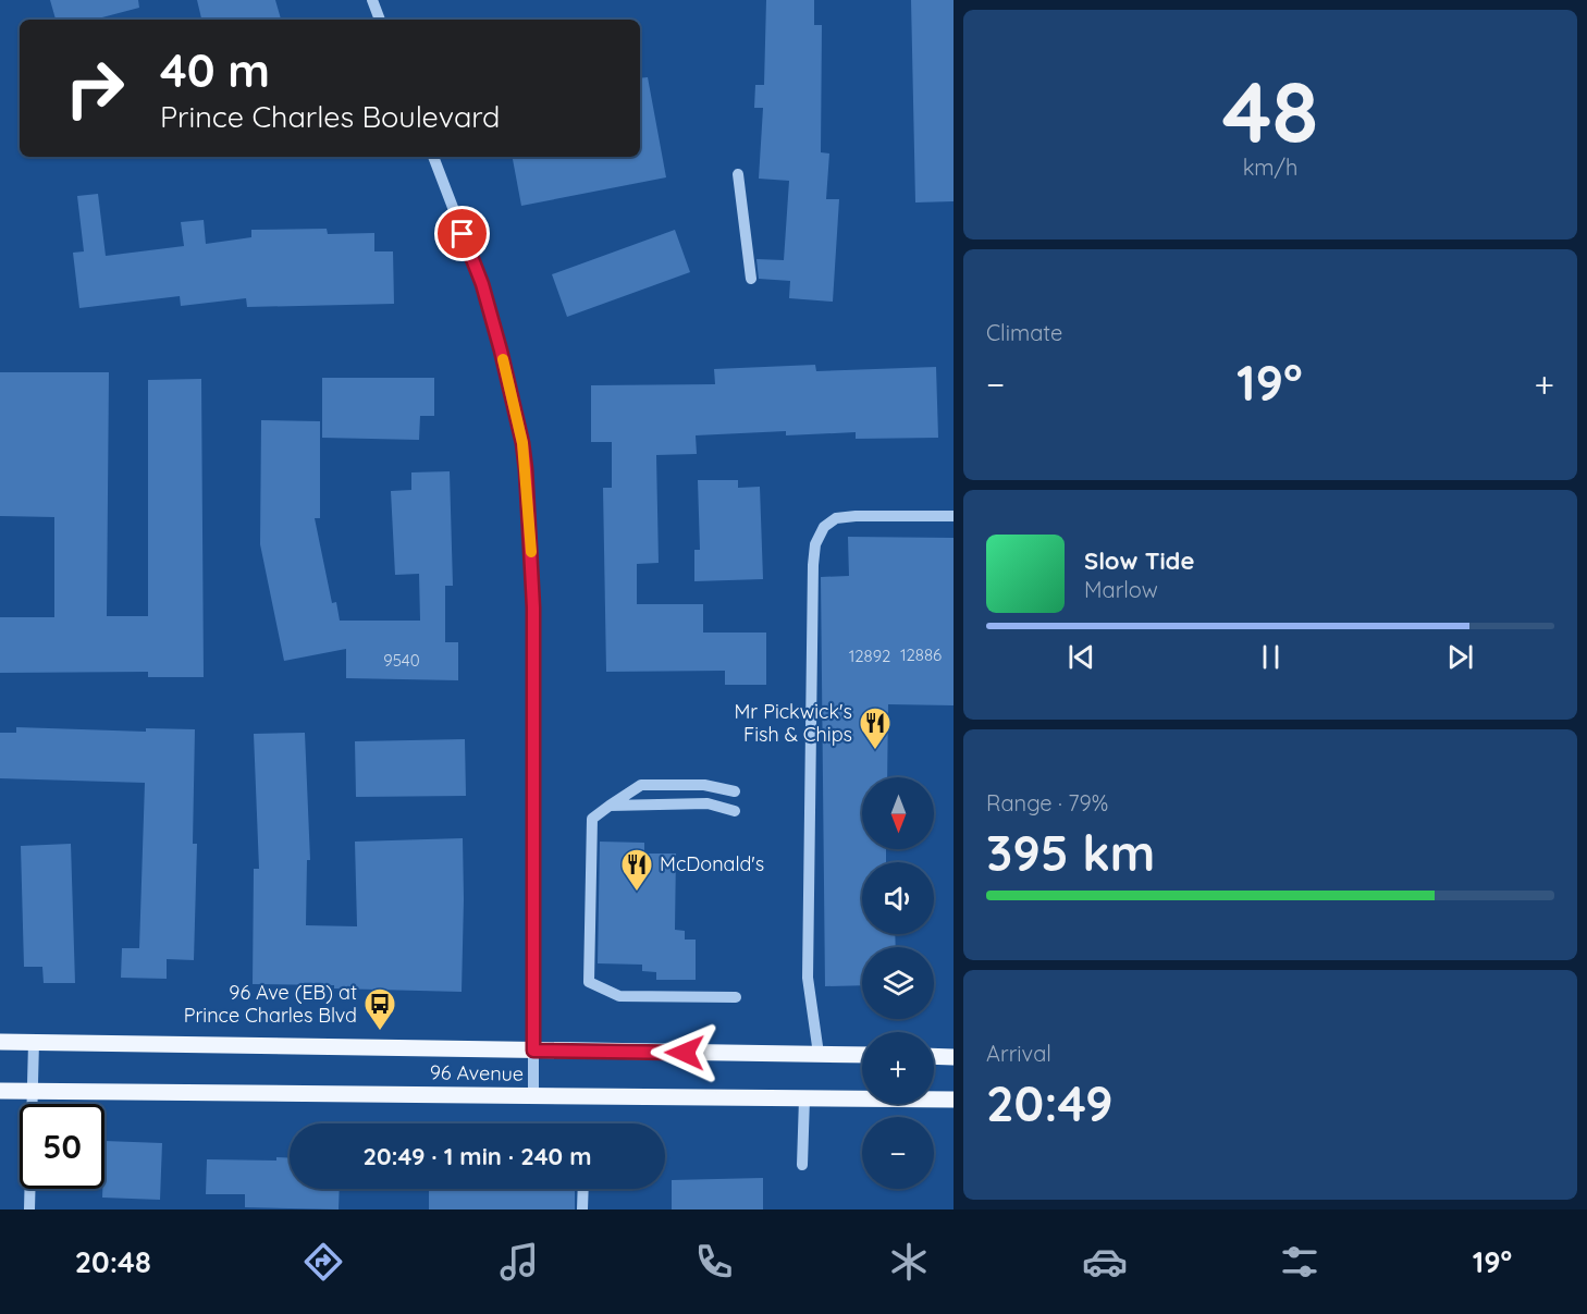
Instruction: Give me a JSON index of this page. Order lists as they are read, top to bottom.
{
  "streets": {
    "main road": ["96 Avenue"]
  },
  "places": {
    "restaurant": ["Mr Pickwick's Fish & Chips", "McDonald's"],
    "bus stop": ["96 Ave (EB) at Prince Charles Blvd"]
  },
  "house_numbers": ["12886", "12892", "9540"],
  "north": "bottom",
  "page": {
    "tile": [
      ["48", "km/h"],
      "Climate",
      ["Range · 79%", "395 km"],
      ["Arrival", "20:49"]
    ],
    "turn": ["40 m", "Prince Charles Boulevard"],
    "heat": ["−", "19°", "+"],
    "song": ["Slow Tide", "Marlow"],
    "map_buttons": ["+", "−"],
    "limit": "50",
    "trip": "20:49 · 1 min · 240 m",
    "tabs": ["20:48", "19°"]
  }
}
